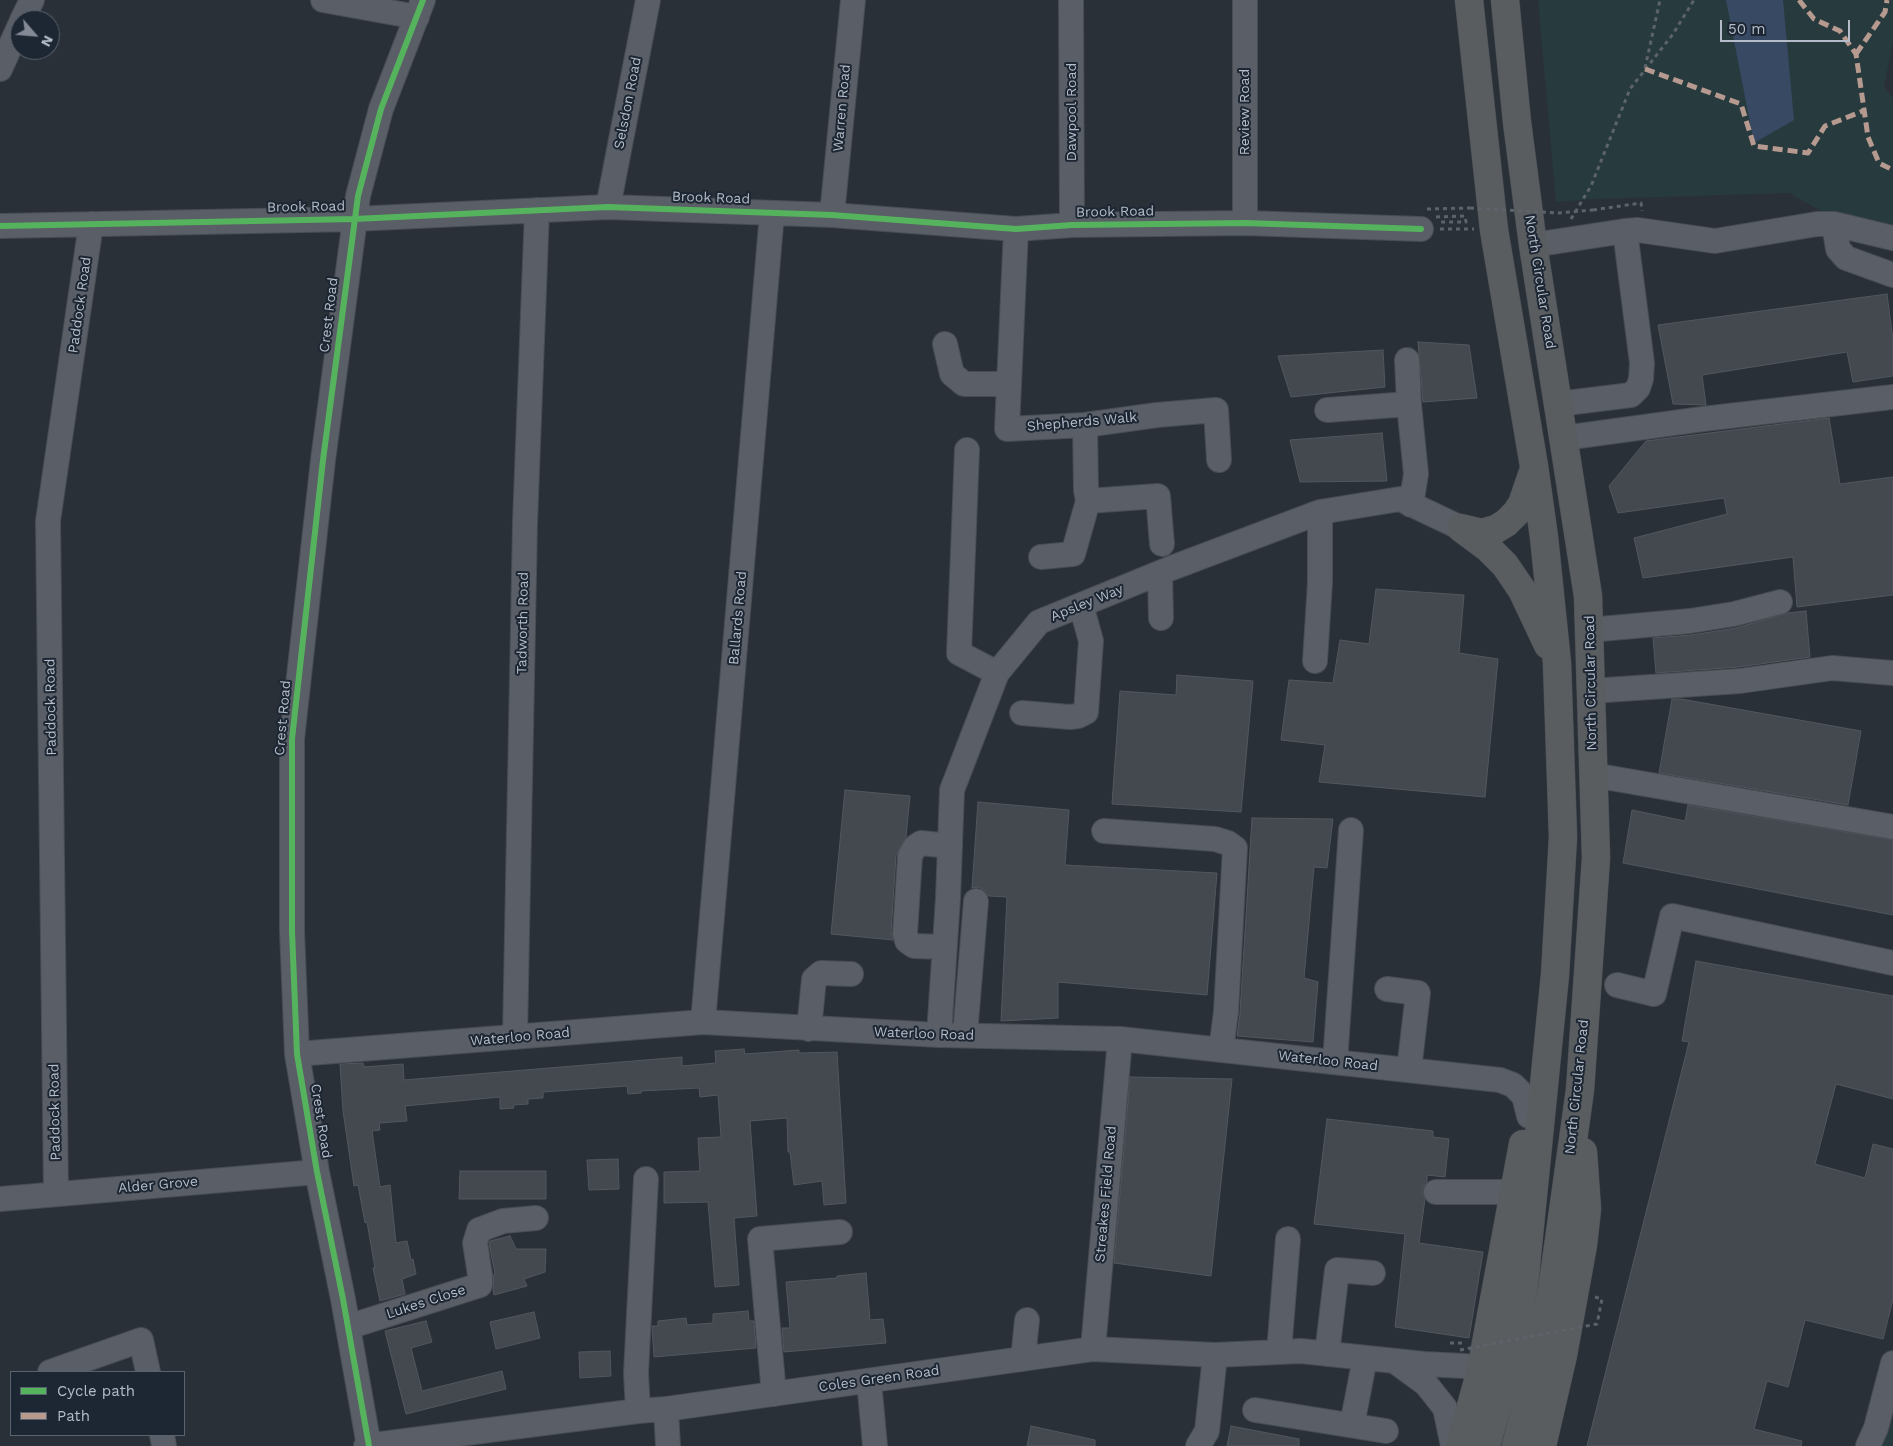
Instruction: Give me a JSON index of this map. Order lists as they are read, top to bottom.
{
  "streets": {
    "highway": ["North Circular Road"],
    "street": [
      "Selsdon Road",
      "Warren Road",
      "Dawpool Road",
      "Review Road",
      "Brook Road",
      "Paddock Road",
      "Crest Road",
      "Shepherds Walk",
      "Apsley Way",
      "Ballards Road",
      "Tadworth Road",
      "Waterloo Road",
      "Alder Grove",
      "Streakes Field Road",
      "Lukes Close",
      "Coles Green Road"
    ]
  },
  "crossings": [
    ["Selsdon Road", "Brook Road"],
    ["Warren Road", "Brook Road"],
    ["Dawpool Road", "Brook Road"],
    ["Review Road", "Brook Road"],
    ["Brook Road", "Paddock Road"],
    ["Brook Road", "Crest Road"],
    ["Brook Road", "Shepherds Walk"],
    ["Brook Road", "Ballards Road"],
    ["Brook Road", "Tadworth Road"],
    ["Paddock Road", "Alder Grove"],
    ["Crest Road", "Waterloo Road"],
    ["Crest Road", "Alder Grove"],
    ["Crest Road", "Lukes Close"],
    ["Crest Road", "Coles Green Road"],
    ["Apsley Way", "Waterloo Road"],
    ["Ballards Road", "Waterloo Road"],
    ["Tadworth Road", "Waterloo Road"],
    ["Waterloo Road", "Streakes Field Road"],
    ["Streakes Field Road", "Coles Green Road"]
  ],
  "legend": ["Cycle path", "Path"],
  "scale_bar": "50 m",
  "north": "bottom right"
}
